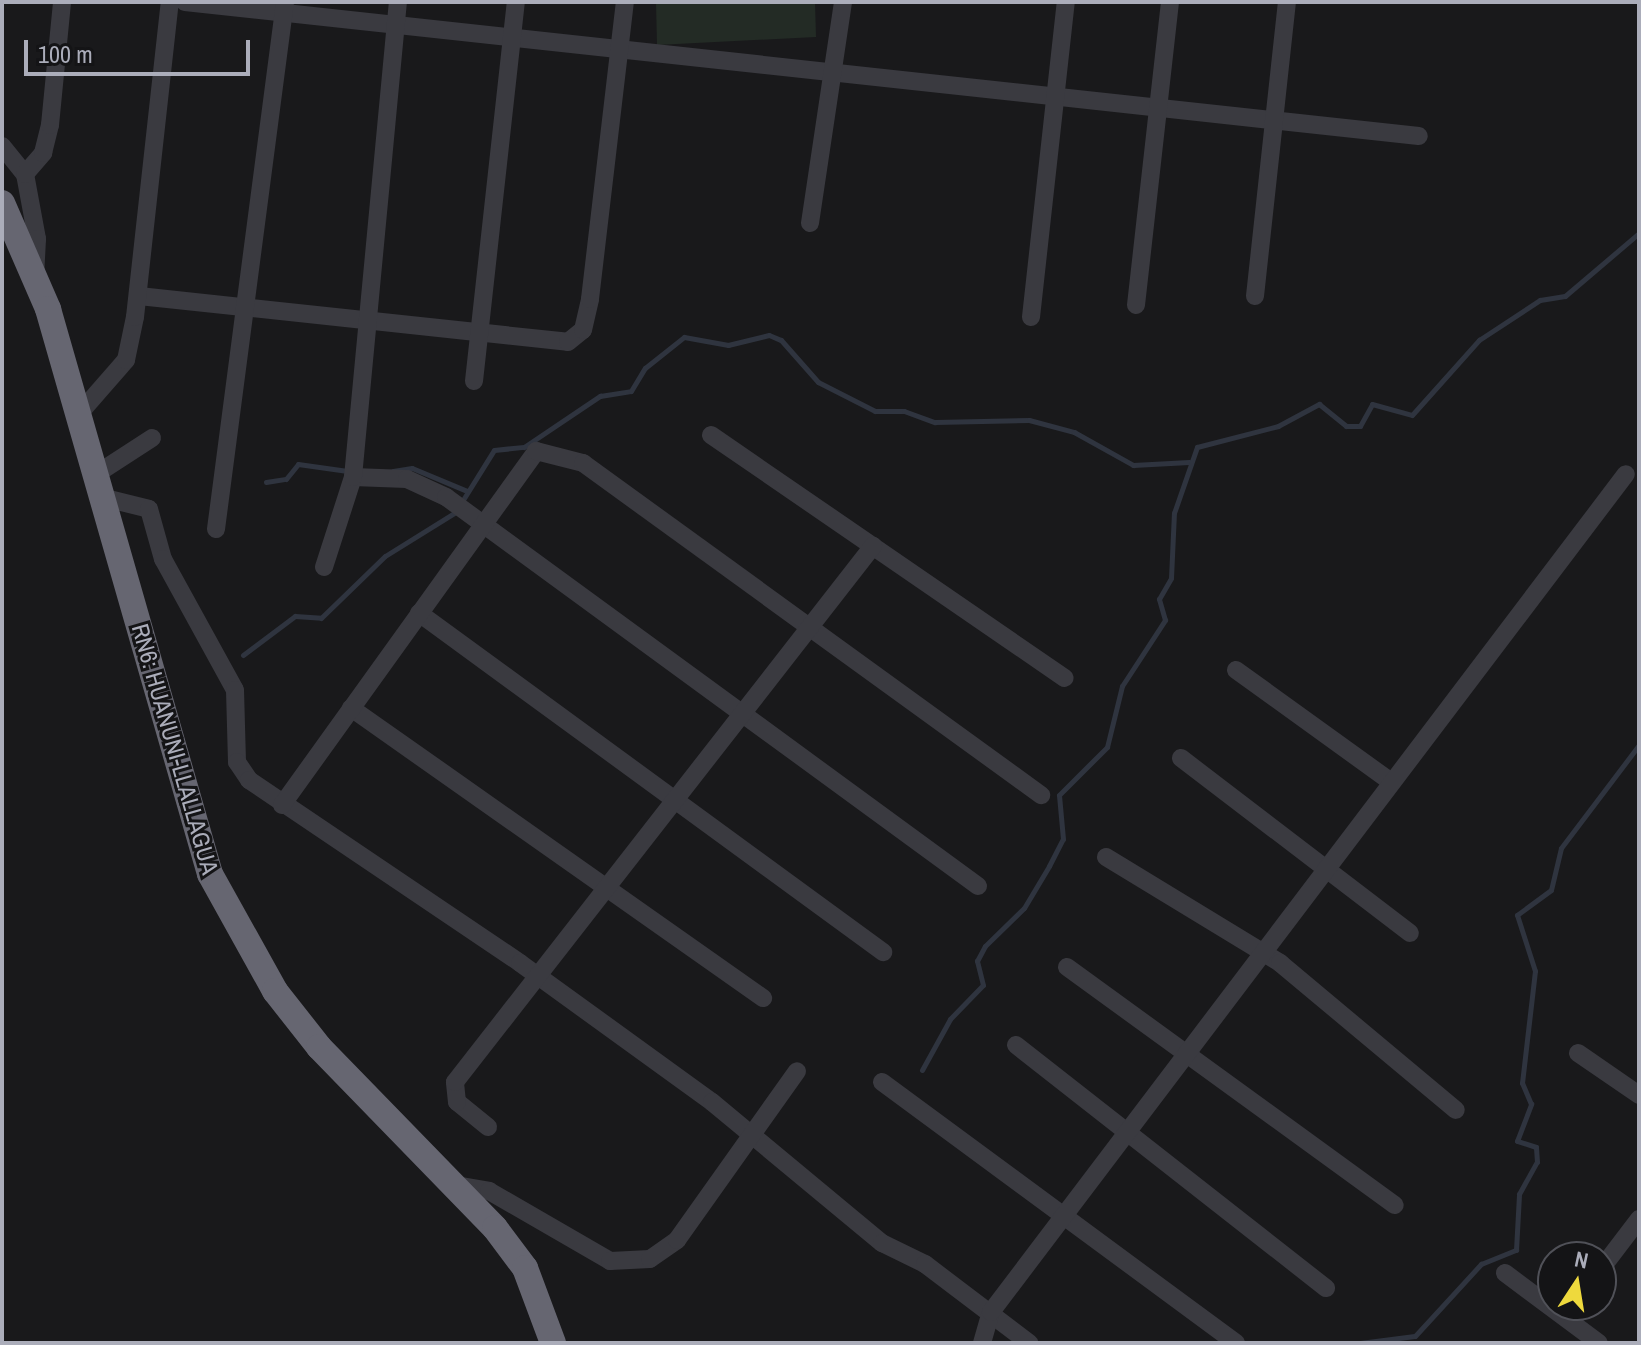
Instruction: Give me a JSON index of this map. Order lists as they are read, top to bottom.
{
  "streets": {
    "highway": ["RN6: HUANUNI-LLALLAGUA"]
  },
  "scale_bar": "100 m",
  "north": "top"
}
